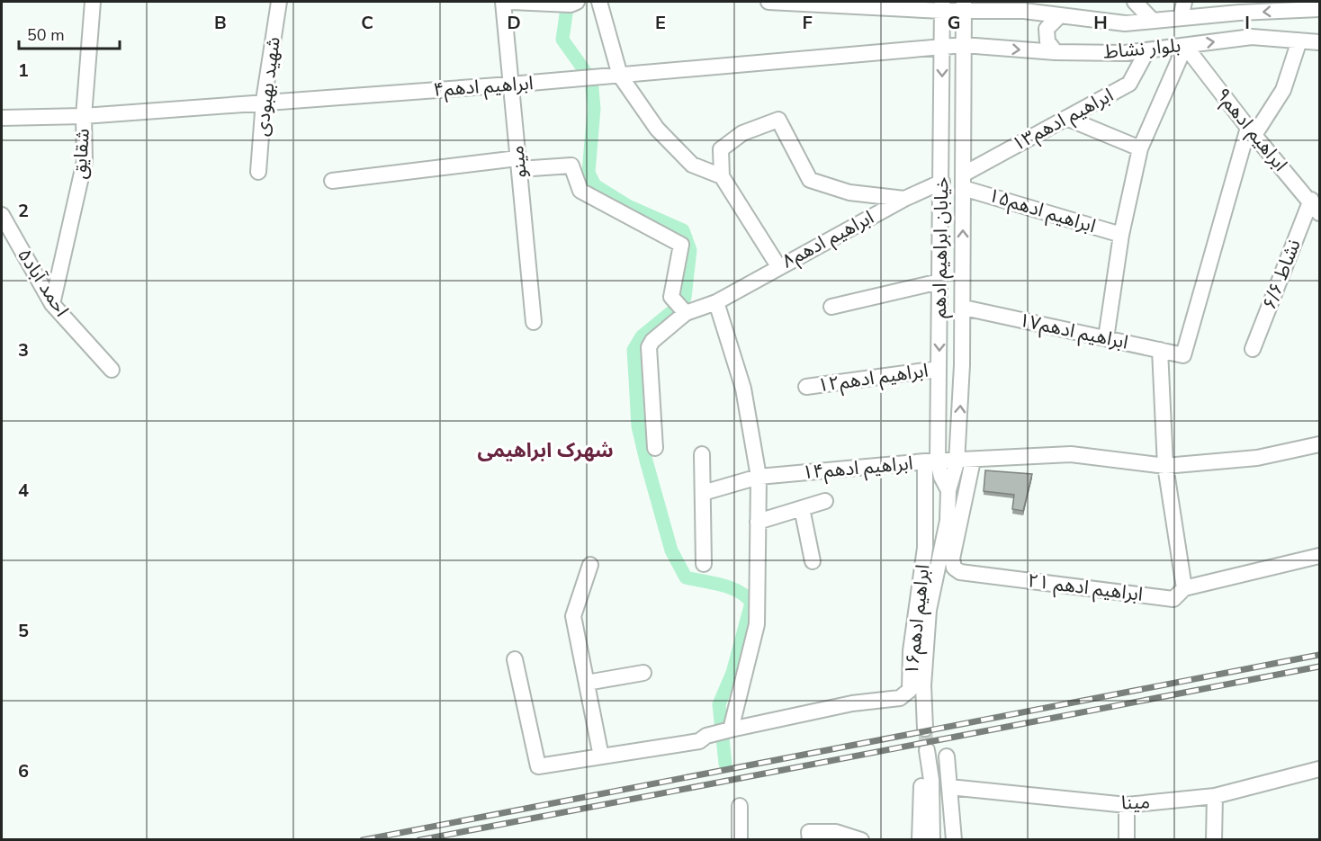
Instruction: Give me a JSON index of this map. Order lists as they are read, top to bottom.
{
  "streets": {
    "street": [
      "بلوار نشاط",
      "شهید بهبودی",
      "ابراهیم ادهم۴",
      "ابراهیم ادهم۱۳",
      "ابراهیم ادهم۹",
      "شقایق",
      "مینو",
      "ابراهیم ادهم۱۵",
      "ابراهیم ادهم۸",
      "خیابان ابراهیم ادهم",
      "نشاط ۶/۶",
      "احمد آباد۵",
      "ابراهیم ادهم۱۷",
      "ابراهیم ادهم۱۲",
      "ابراهیم ادهم۱۴",
      "ابراهیم ادهم ۲۱",
      "ابراهیم ادهم۱۶",
      "مینا"
    ]
  },
  "crossings": [
    ["بلوار نشاط", "ابراهیم ادهم۴"],
    ["بلوار نشاط", "ابراهیم ادهم۱۳"],
    ["بلوار نشاط", "ابراهیم ادهم۹"],
    ["بلوار نشاط", "خیابان ابراهیم ادهم"],
    ["شهید بهبودی", "ابراهیم ادهم۴"],
    ["ابراهیم ادهم۴", "شقایق"],
    ["ابراهیم ادهم۴", "مینو"],
    ["ابراهیم ادهم۴", "خیابان ابراهیم ادهم"],
    ["ابراهیم ادهم۱۳", "ابراهیم ادهم۱۵"],
    ["ابراهیم ادهم۱۳", "خیابان ابراهیم ادهم"],
    ["ابراهیم ادهم۹", "نشاط ۶/۶"],
    ["ابراهیم ادهم۹", "ابراهیم ادهم۱۷"],
    ["شقایق", "احمد آباد۵"],
    ["ابراهیم ادهم۱۵", "خیابان ابراهیم ادهم"],
    ["ابراهیم ادهم۸", "خیابان ابراهیم ادهم"],
    ["خیابان ابراهیم ادهم", "ابراهیم ادهم۱۷"],
    ["خیابان ابراهیم ادهم", "ابراهیم ادهم۱۲"],
    ["خیابان ابراهیم ادهم", "ابراهیم ادهم۱۴"],
    ["خیابان ابراهیم ادهم", "ابراهیم ادهم۱۶"],
    ["ابراهیم ادهم۱۴", "ابراهیم ادهم ۲۱"],
    ["ابراهیم ادهم۱۴", "ابراهیم ادهم۱۶"]
  ],
  "districts": ["شهرک ابراهیمی"],
  "scale_bar": "50 m",
  "grid": {
    "columns": [
      "B",
      "C",
      "D",
      "E",
      "F",
      "G",
      "H",
      "I"
    ],
    "rows": [
      "1",
      "2",
      "3",
      "4",
      "5",
      "6"
    ]
  }
}
